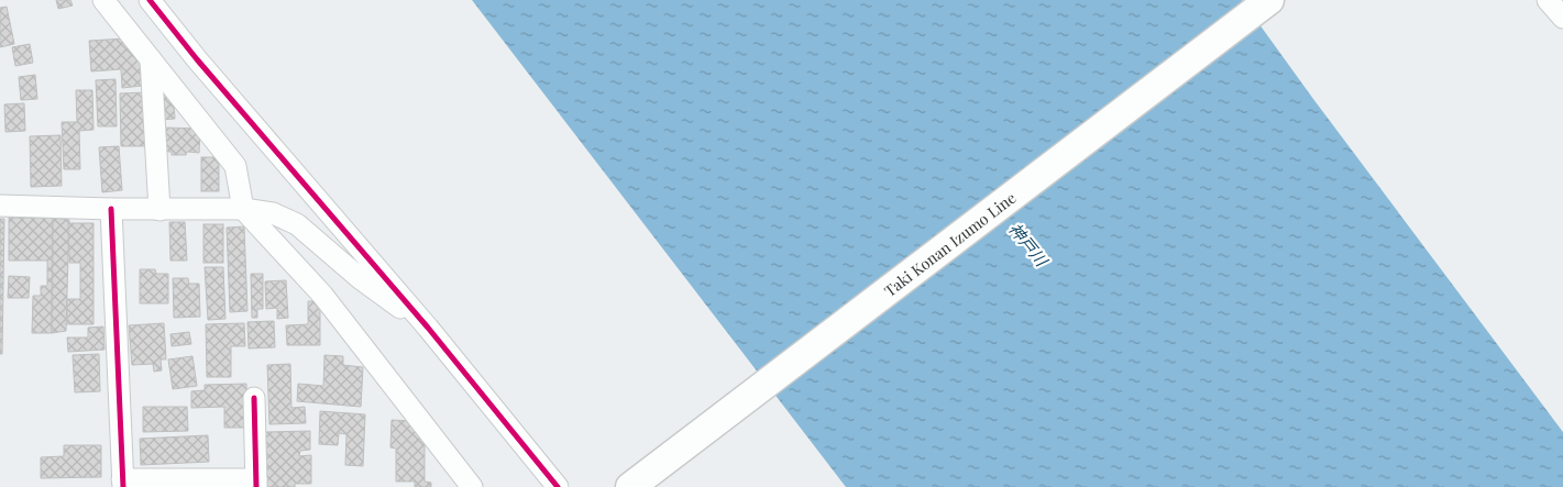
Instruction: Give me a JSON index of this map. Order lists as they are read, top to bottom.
{
  "streets": {
    "main road": ["Taki Konan Izumo Line"]
  },
  "water": ["神戸川"]
}
